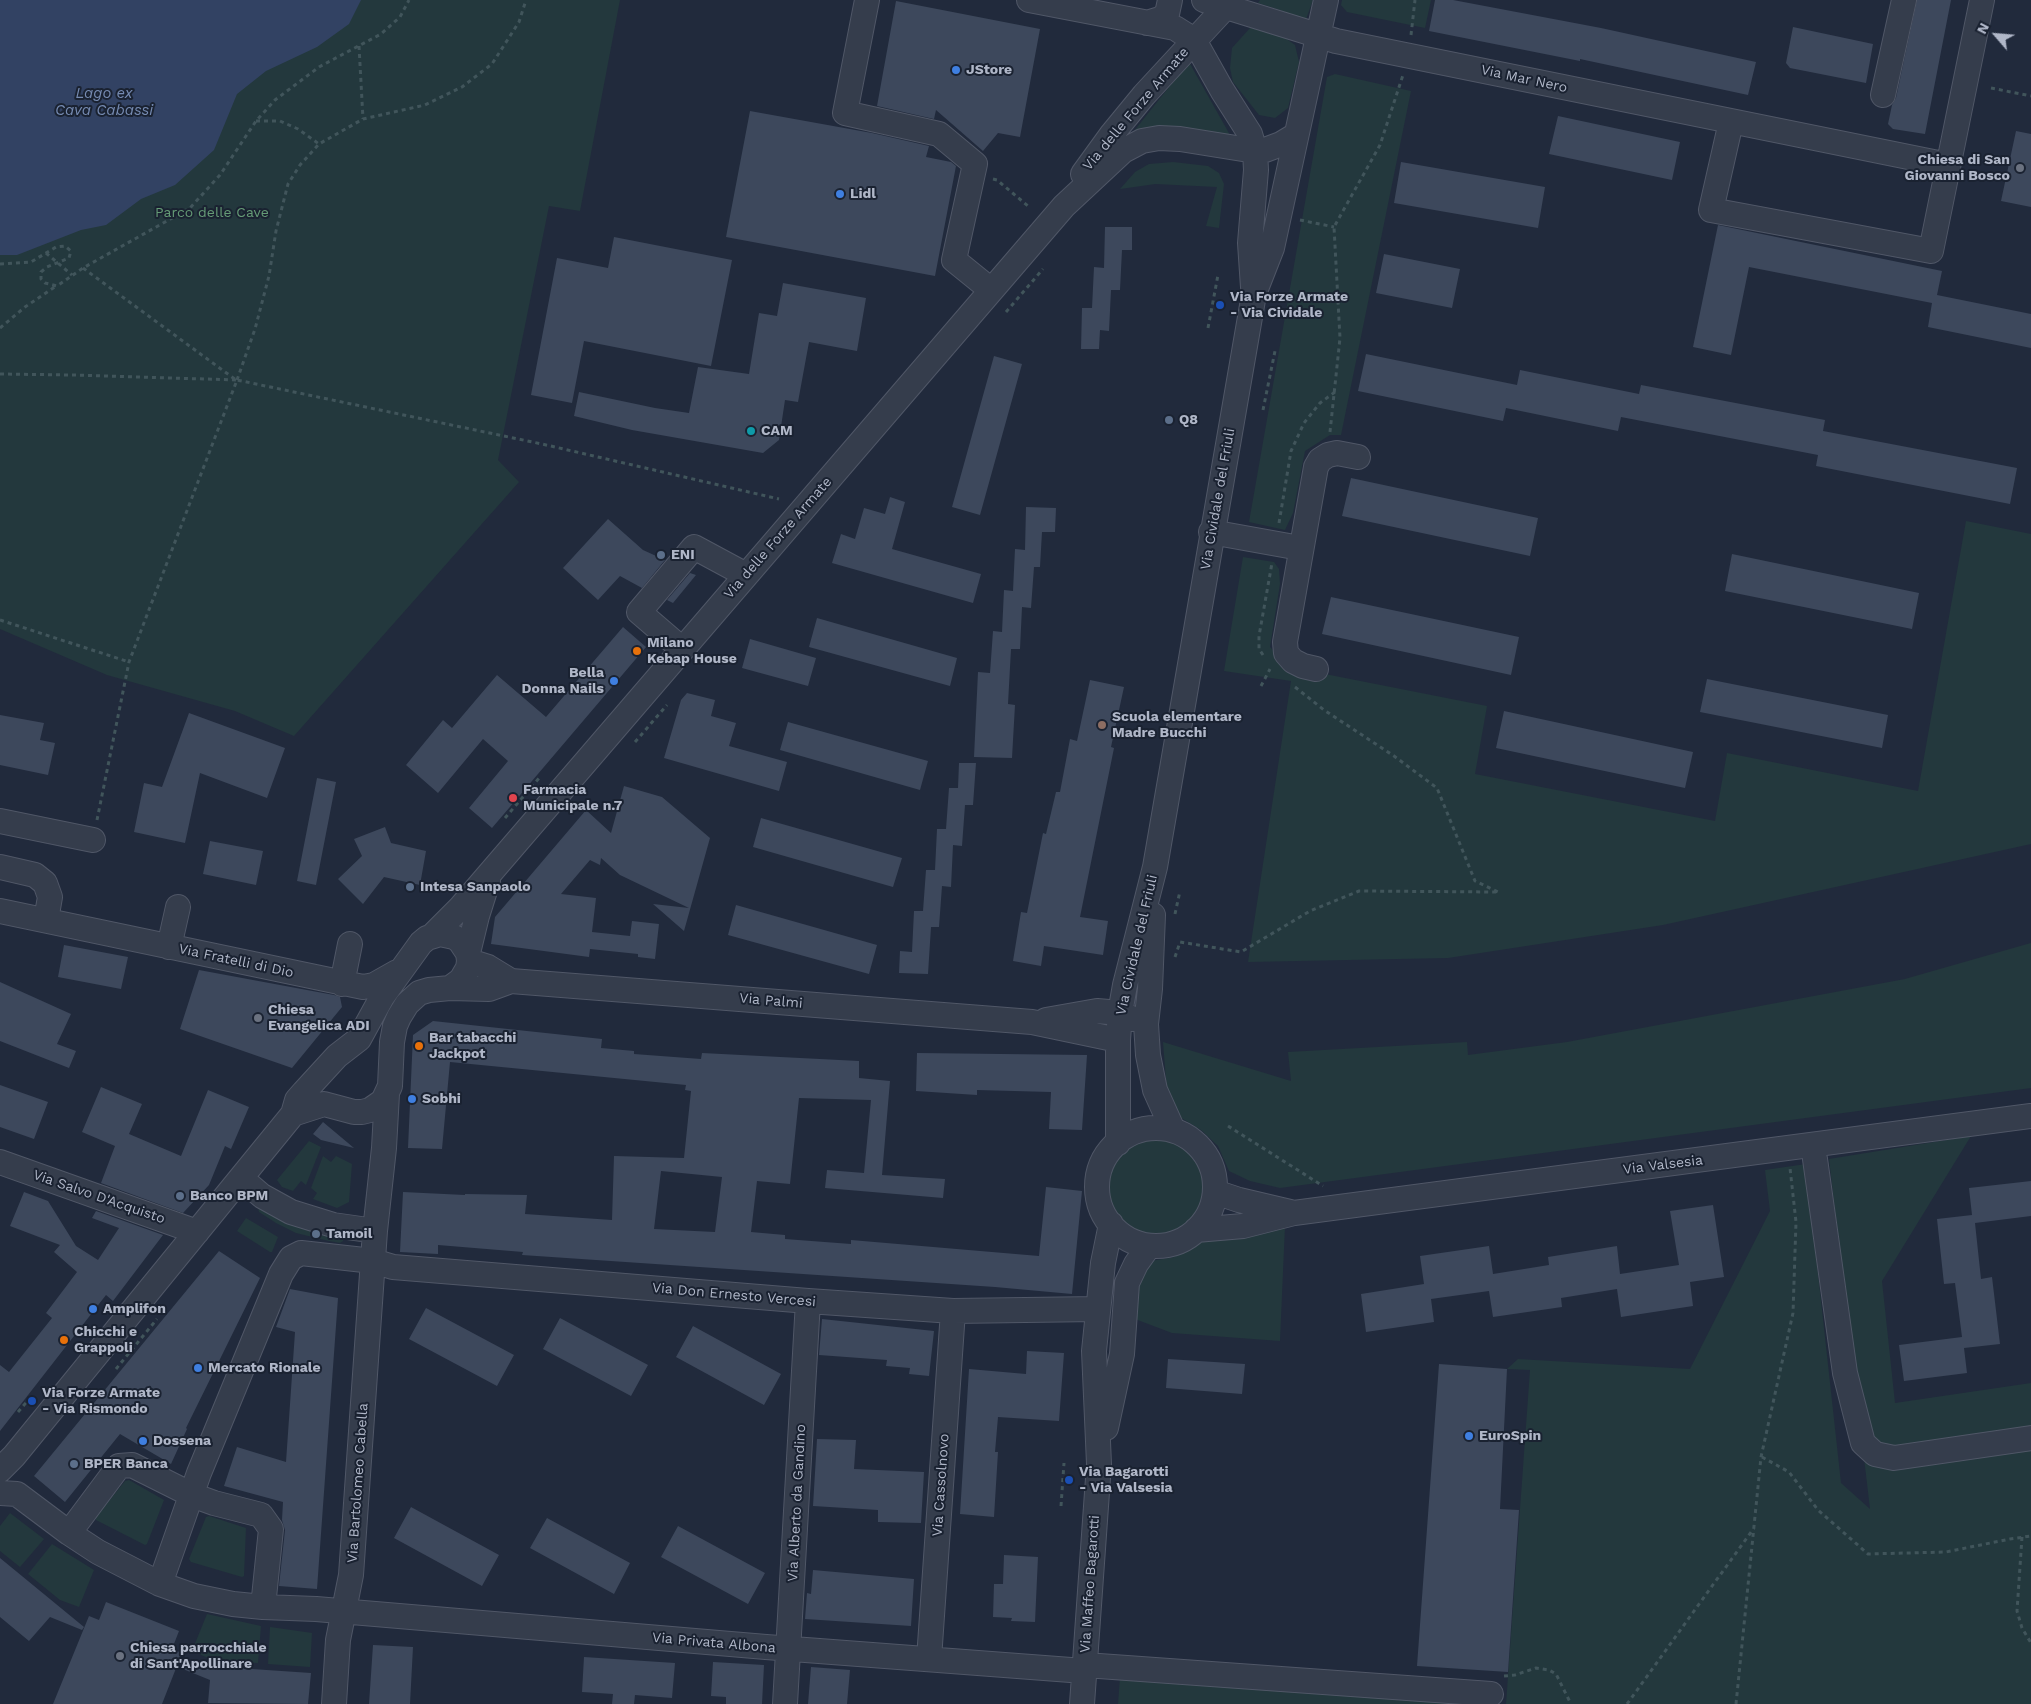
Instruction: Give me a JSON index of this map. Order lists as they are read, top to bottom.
{
  "streets": {
    "street": [
      "Via Mar Nero",
      "Via delle Forze Armate",
      "Via Cividale del Friuli",
      "Via Fratelli di Dio",
      "Via Palmi",
      "Via Valsesia",
      "Via Salvo D'Acquisto",
      "Via Don Ernesto Vercesi",
      "Via Bartolomeo Cabella",
      "Via Cassolnovo",
      "Via Alberto da Gandino",
      "Via Maffeo Bagarotti",
      "Via Privata Albona"
    ]
  },
  "crossings": [
    ["Via Mar Nero", "Via delle Forze Armate"],
    ["Via delle Forze Armate", "Via Cividale del Friuli"],
    ["Via delle Forze Armate", "Via Palmi"],
    ["Via delle Forze Armate", "Via Salvo D'Acquisto"],
    ["Via delle Forze Armate", "Via Don Ernesto Vercesi"],
    ["Via delle Forze Armate", "Via Bartolomeo Cabella"],
    ["Via Cividale del Friuli", "Via Palmi"],
    ["Via Cividale del Friuli", "Via Valsesia"],
    ["Via Cividale del Friuli", "Via Maffeo Bagarotti"],
    ["Via Valsesia", "Via Maffeo Bagarotti"],
    ["Via Don Ernesto Vercesi", "Via Bartolomeo Cabella"],
    ["Via Don Ernesto Vercesi", "Via Cassolnovo"],
    ["Via Don Ernesto Vercesi", "Via Alberto da Gandino"],
    ["Via Don Ernesto Vercesi", "Via Maffeo Bagarotti"],
    ["Via Don Ernesto Vercesi", "Via Privata Albona"],
    ["Via Bartolomeo Cabella", "Via Privata Albona"],
    ["Via Cassolnovo", "Via Privata Albona"],
    ["Via Alberto da Gandino", "Via Privata Albona"],
    ["Via Maffeo Bagarotti", "Via Privata Albona"]
  ],
  "water": ["Lago ex Cava Cabassi"],
  "parks": ["Parco delle Cave"],
  "places": [
    "JStore",
    "Chiesa di San Giovanni Bosco",
    "Lidl",
    "Via Forze Armate - Via Cividale",
    "Q8",
    "CAM",
    "ENI",
    "Milano Kebap House",
    "Bella Donna Nails",
    "Scuola elementare Madre Bucchi",
    "Farmacia Municipale n.7",
    "Intesa Sanpaolo",
    "Chiesa Evangelica ADI",
    "Bar tabacchi Jackpot",
    "Sobhi",
    "Banco BPM",
    "Tamoil",
    "Amplifon",
    "Chicchi e Grappoli",
    "Mercato Rionale",
    "Via Forze Armate - Via Rismondo",
    "EuroSpin",
    "Dossena",
    "BPER Banca",
    "Via Bagarotti - Via Valsesia",
    "Chiesa parrocchiale di Sant'Apollinare"
  ],
  "north": "top left"
}
